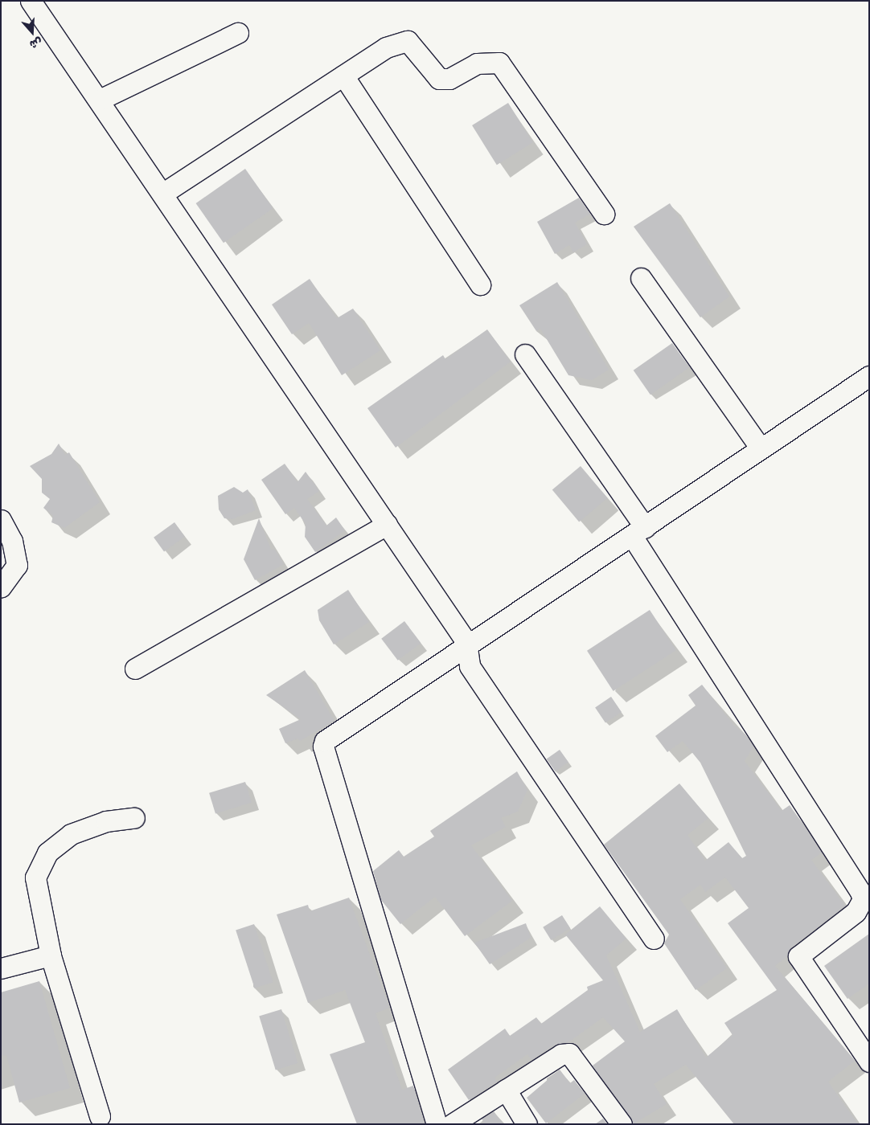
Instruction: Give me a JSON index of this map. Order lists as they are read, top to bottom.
{
  "north": "bottom"
}
